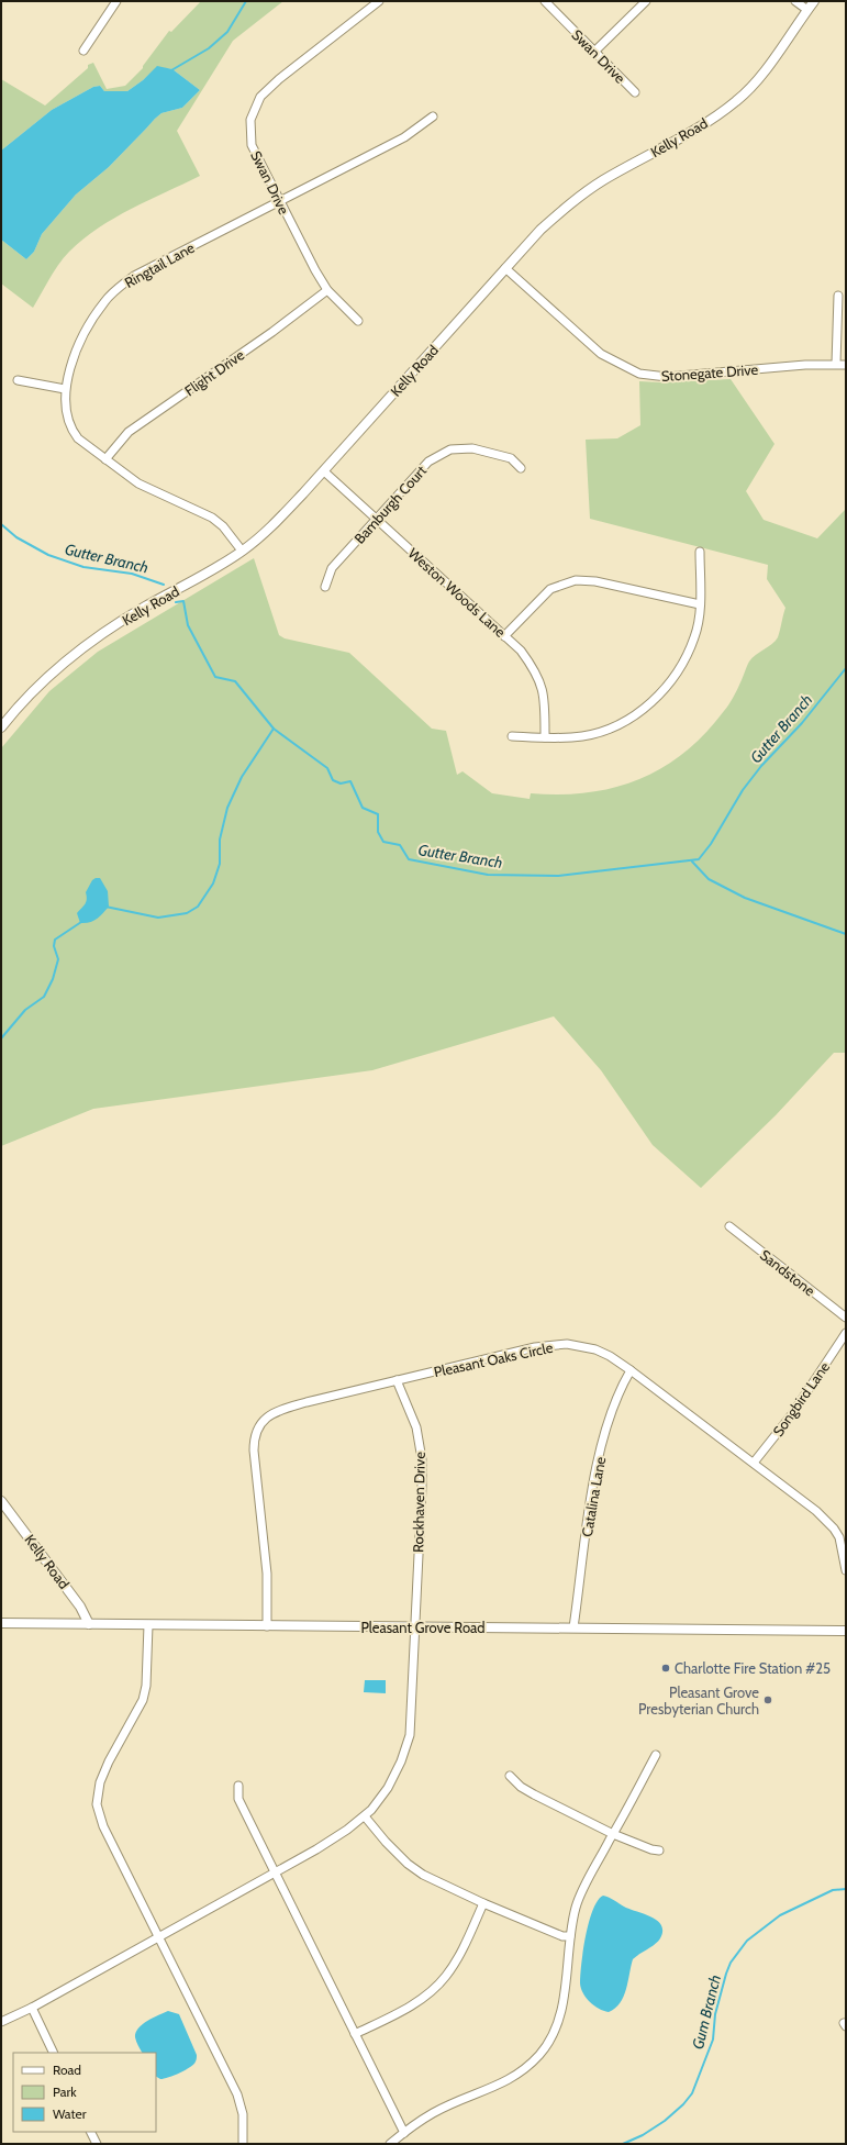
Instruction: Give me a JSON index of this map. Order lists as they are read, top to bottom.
{
  "streets": {
    "street": [
      "Swan Drive",
      "Kelly Road",
      "Ringtail Lane",
      "Flight Drive",
      "Stonegate Drive",
      "Bamburgh Court",
      "Weston Woods Lane",
      "Sandstone",
      "Pleasant Oaks Circle",
      "Songbird Lane",
      "Catalina Lane",
      "Rockhaven Drive",
      "Pleasant Grove Road"
    ]
  },
  "crossings": [
    ["Swan Drive", "Ringtail Lane"],
    ["Swan Drive", "Flight Drive"],
    ["Kelly Road", "Ringtail Lane"],
    ["Kelly Road", "Stonegate Drive"],
    ["Kelly Road", "Weston Woods Lane"],
    ["Kelly Road", "Pleasant Grove Road"],
    ["Ringtail Lane", "Flight Drive"],
    ["Bamburgh Court", "Weston Woods Lane"],
    ["Pleasant Oaks Circle", "Songbird Lane"],
    ["Pleasant Oaks Circle", "Catalina Lane"],
    ["Pleasant Oaks Circle", "Rockhaven Drive"],
    ["Pleasant Oaks Circle", "Pleasant Grove Road"],
    ["Catalina Lane", "Pleasant Grove Road"],
    ["Rockhaven Drive", "Pleasant Grove Road"]
  ],
  "water": ["Gutter Branch", "Gum Branch"],
  "places": ["Charlotte Fire Station #25", "Pleasant Grove Presbyterian Church"],
  "legend": ["Road", "Park", "Water"]
}
